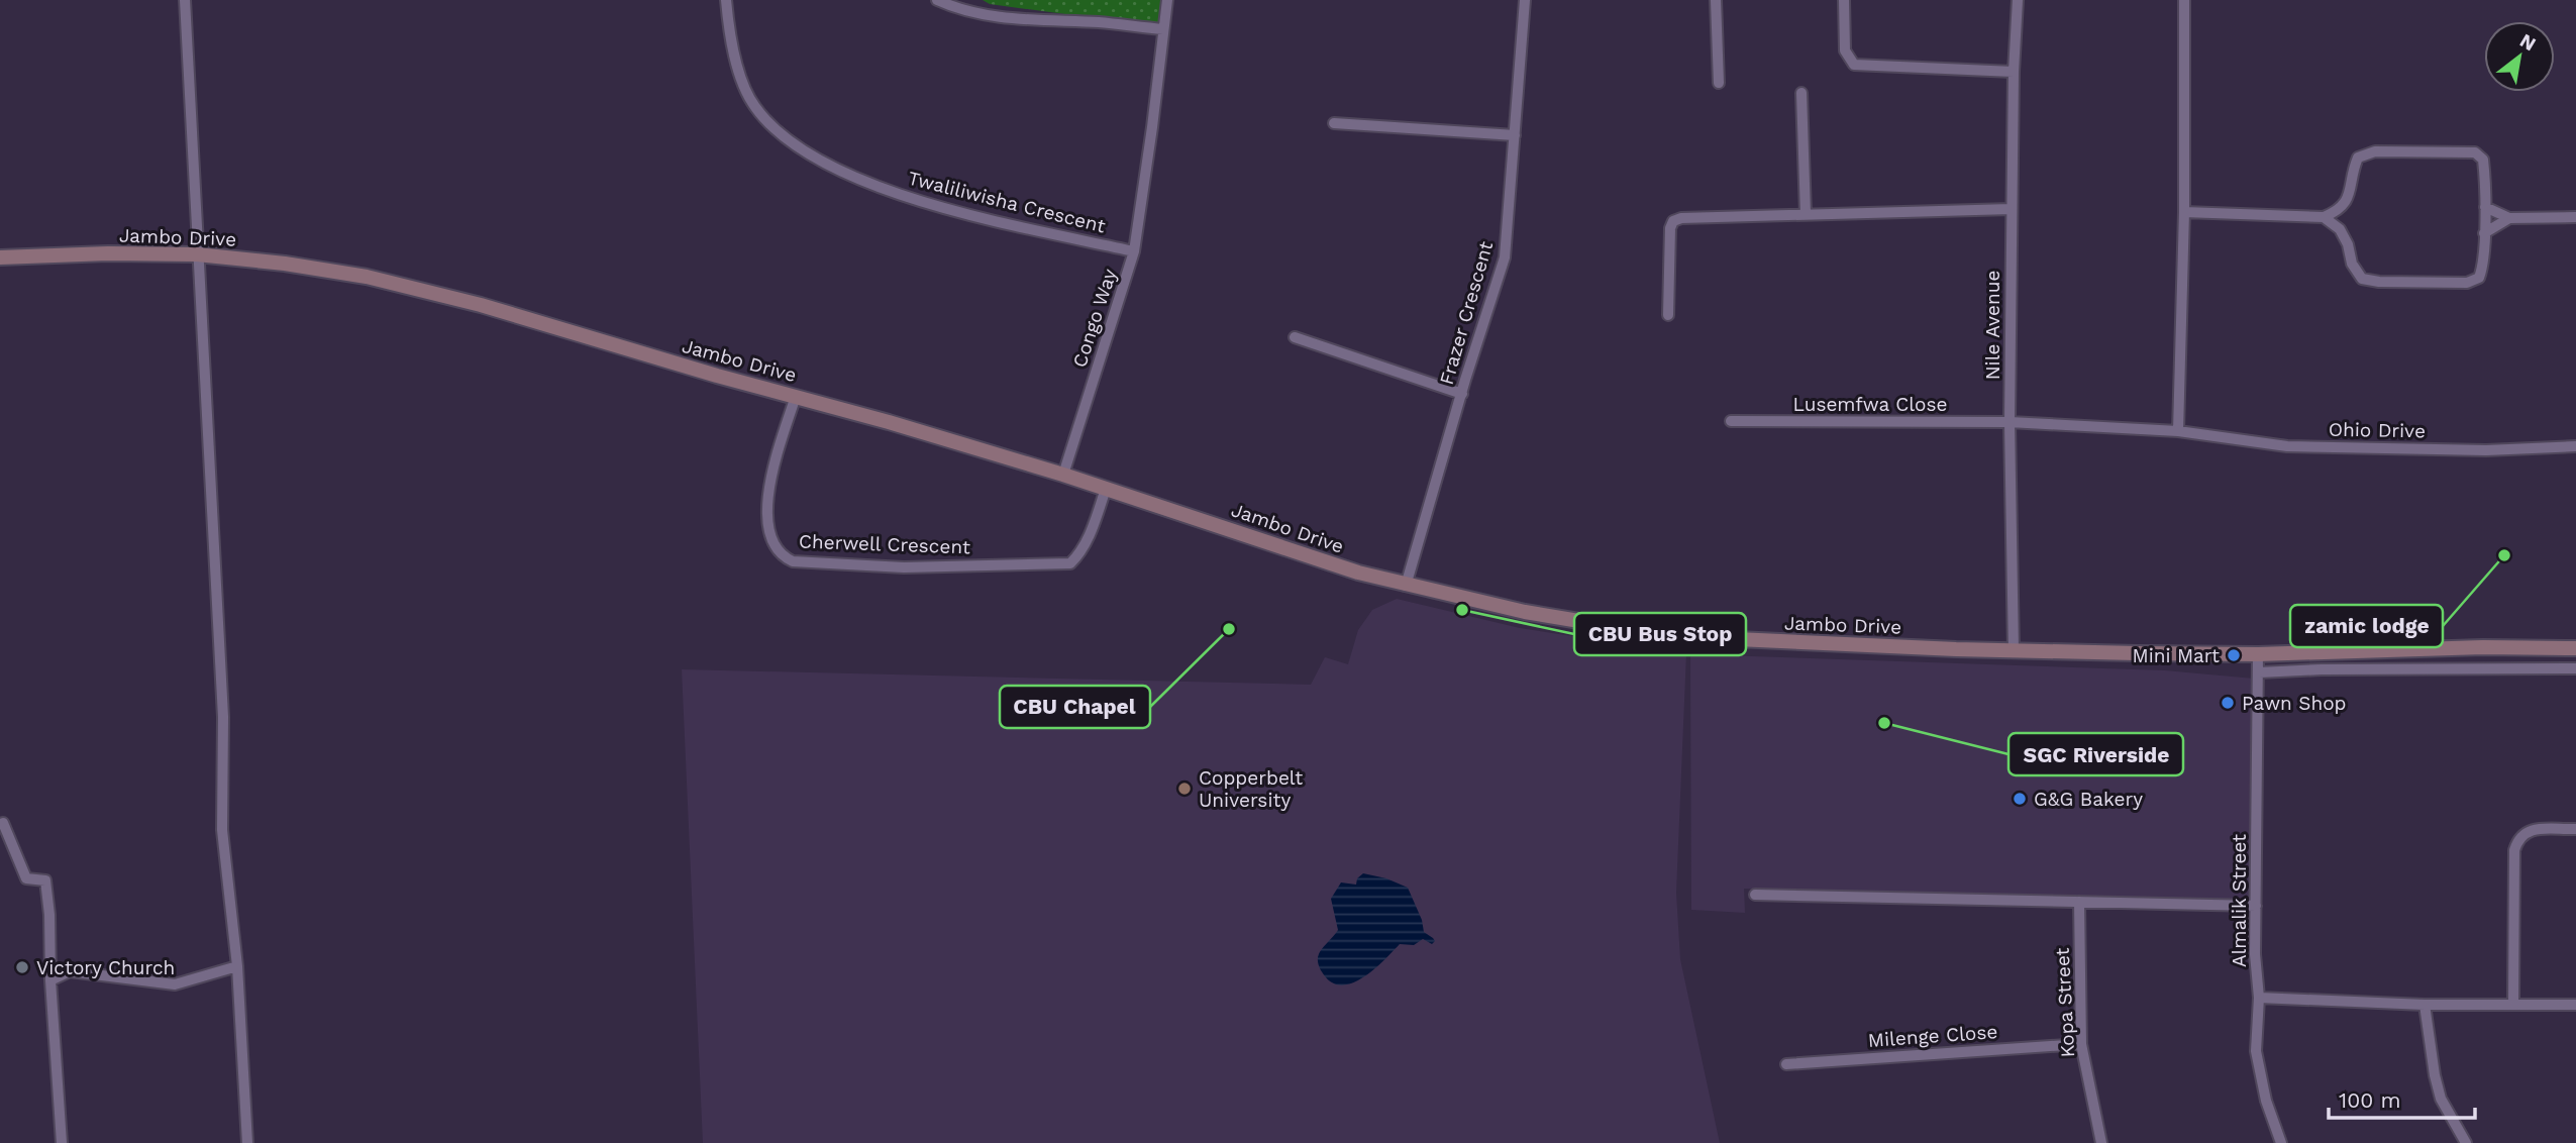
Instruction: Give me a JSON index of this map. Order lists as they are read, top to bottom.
{
  "streets": {
    "main road": ["Jambo Drive"],
    "street": [
      "Twaliliwisha Crescent",
      "Frazer Crescent",
      "Congo Way",
      "Nile Avenue",
      "Lusemfwa Close",
      "Ohio Drive",
      "Cherwell Crescent",
      "Almalik Street",
      "Kopa Street",
      "Milenge Close"
    ]
  },
  "crossings": [
    ["Twaliliwisha Crescent", "Congo Way"],
    ["Jambo Drive", "Frazer Crescent"],
    ["Jambo Drive", "Congo Way"],
    ["Jambo Drive", "Nile Avenue"],
    ["Jambo Drive", "Cherwell Crescent"],
    ["Jambo Drive", "Almalik Street"],
    ["Nile Avenue", "Lusemfwa Close"],
    ["Lusemfwa Close", "Ohio Drive"],
    ["Kopa Street", "Milenge Close"]
  ],
  "places": [
    "zamic lodge",
    "CBU Bus Stop",
    "CBU Chapel",
    "Mini Mart",
    "Pawn Shop",
    "SGC Riverside",
    "Copperbelt University",
    "G&G Bakery",
    "Victory Church"
  ],
  "scale_bar": "100 m",
  "north": "top right"
}
